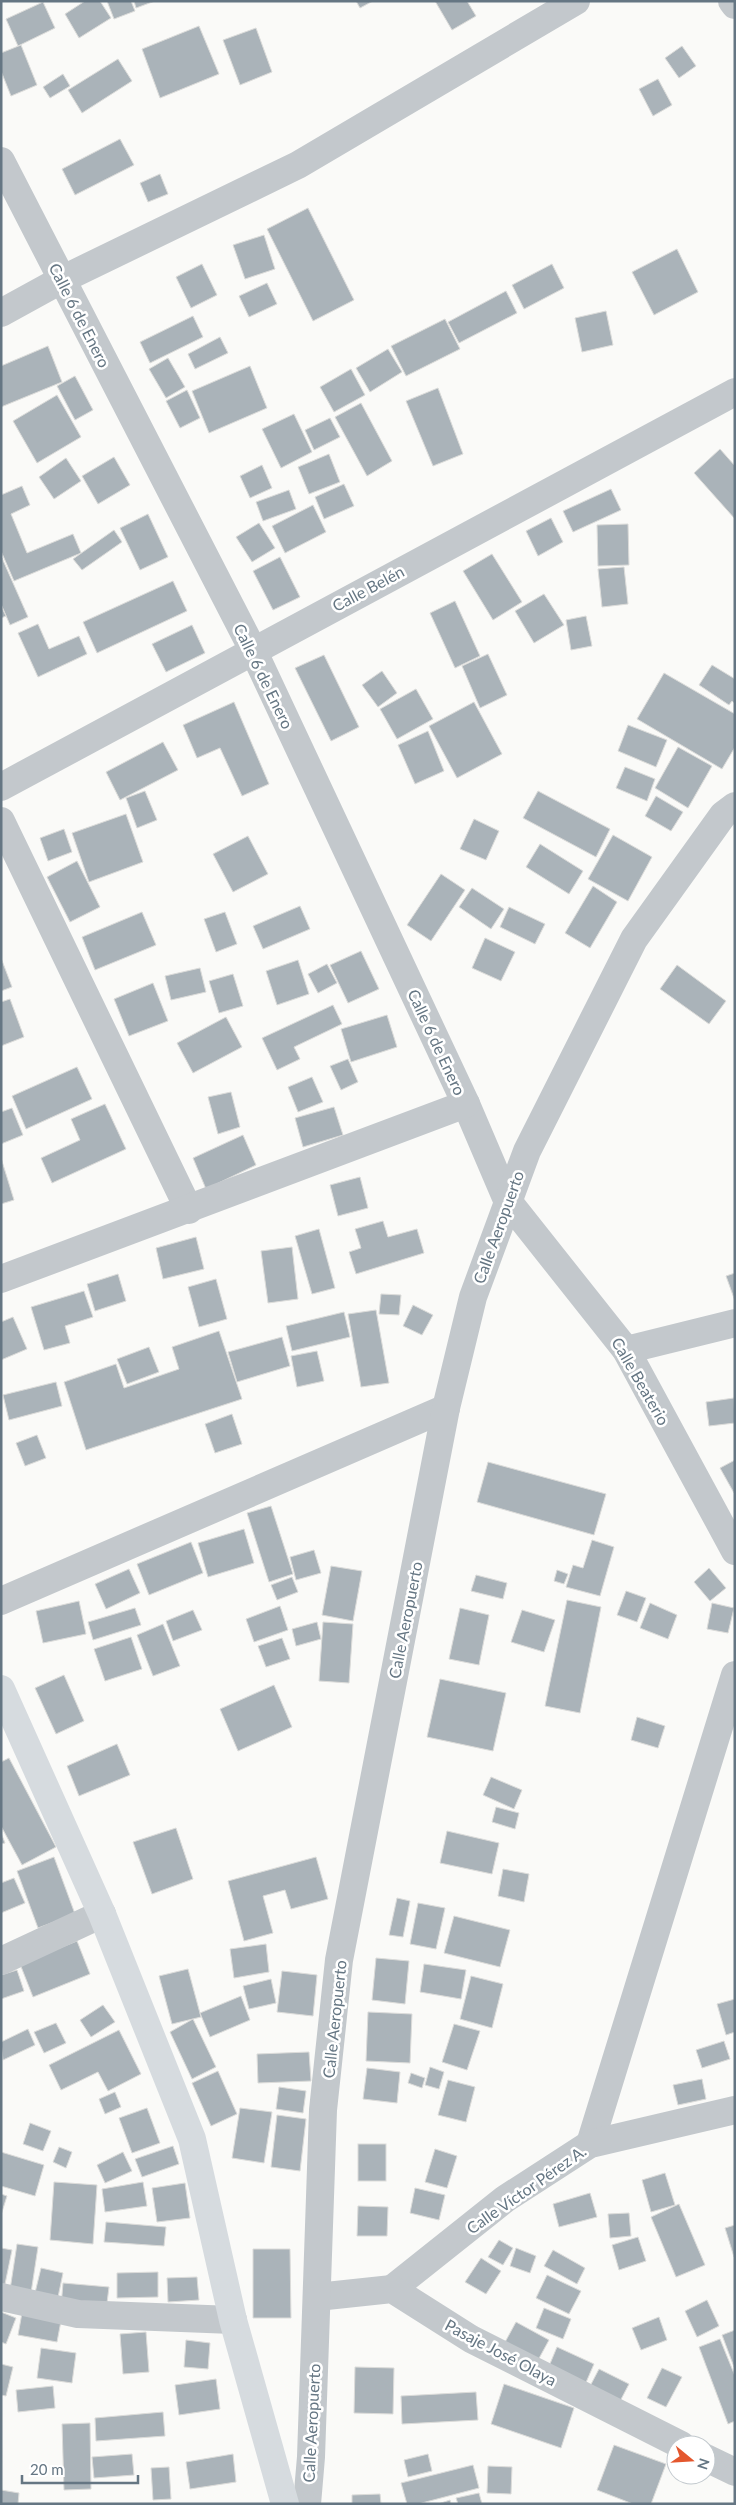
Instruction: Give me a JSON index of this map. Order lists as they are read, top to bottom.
{
  "streets": {
    "street": [
      "Calle 6 de Enero",
      "Calle Belén",
      "Calle Aeropuerto",
      "Calle Beaterio",
      "Calle Víctor Pérez A.",
      "Pasaje José Olaya"
    ]
  },
  "crossings": [
    ["Calle 6 de Enero", "Calle Belén"],
    ["Calle 6 de Enero", "Calle Aeropuerto"],
    ["Calle 6 de Enero", "Calle Beaterio"],
    ["Calle Aeropuerto", "Calle Beaterio"],
    ["Calle Víctor Pérez A.", "Pasaje José Olaya"]
  ],
  "scale_bar": "20 m",
  "north": "right"
}
